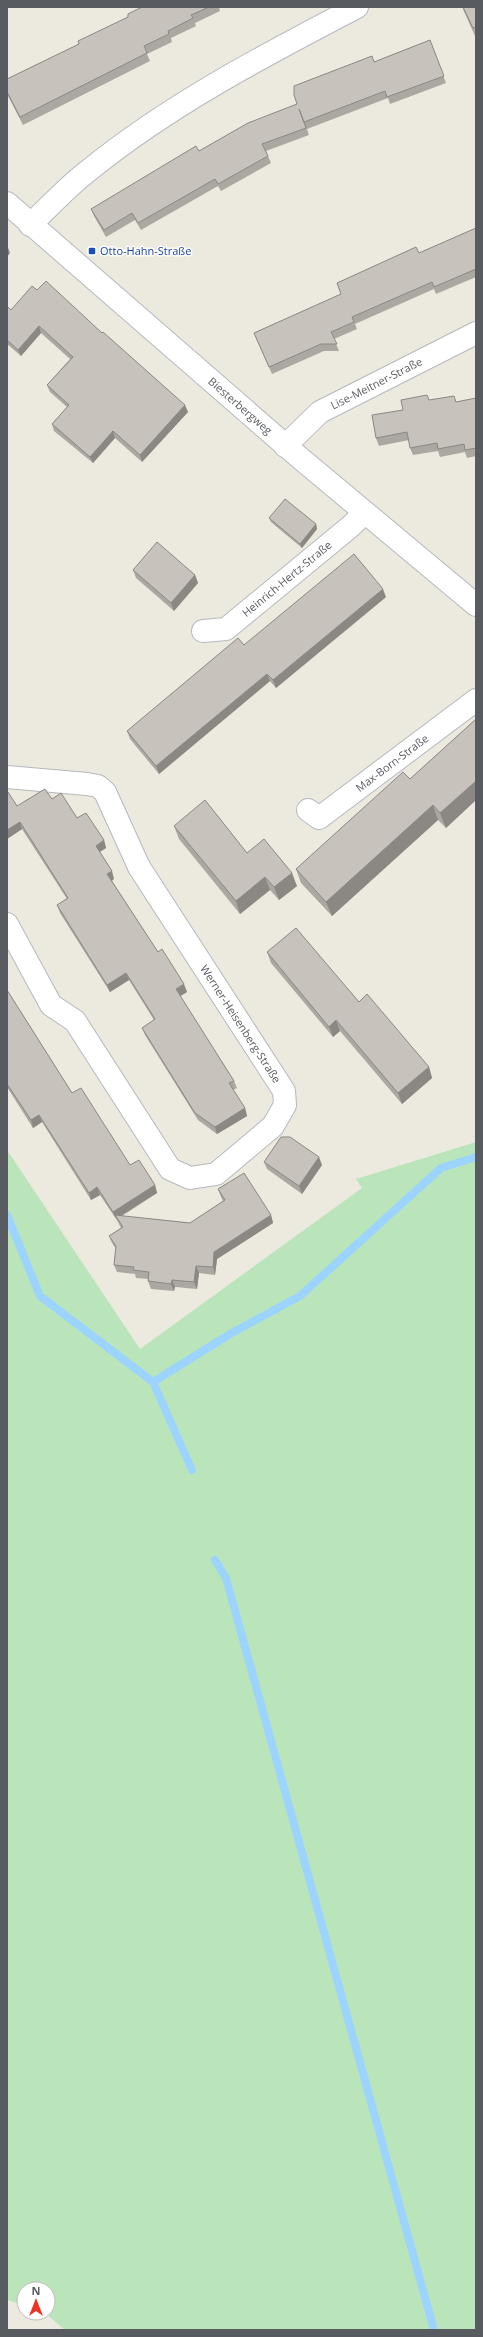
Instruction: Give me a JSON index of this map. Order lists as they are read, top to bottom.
{
  "streets": {
    "street": [
      "Lise-Meitner-Straße",
      "Biesterbergweg",
      "Heinrich-Hertz-Straße",
      "Max-Born-Straße",
      "Werner-Heisenberg-Straße"
    ]
  },
  "crossings": [
    ["Lise-Meitner-Straße", "Biesterbergweg"],
    ["Biesterbergweg", "Heinrich-Hertz-Straße"]
  ],
  "places": {
    "transit": ["Otto-Hahn-Straße"]
  },
  "north": "top"
}
